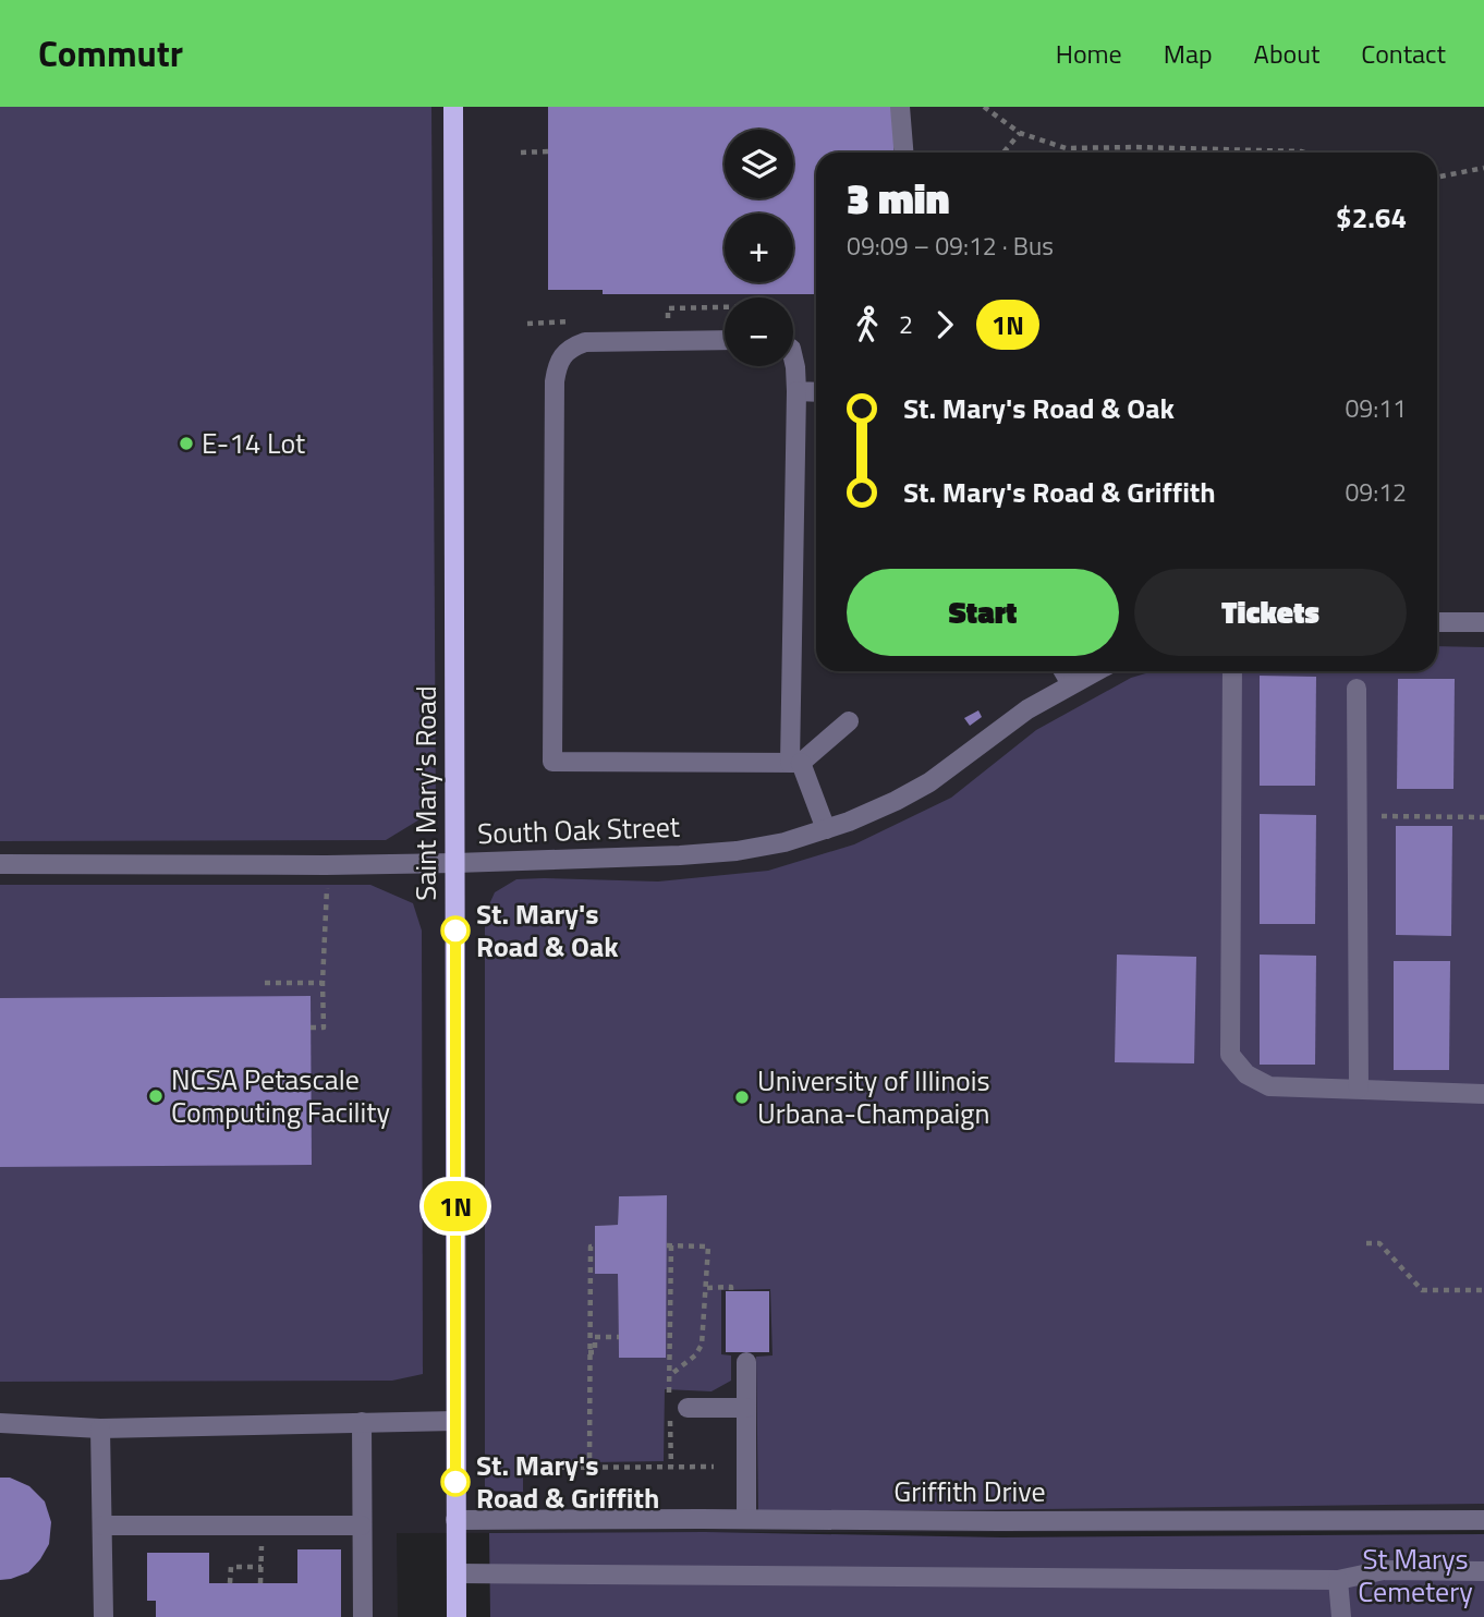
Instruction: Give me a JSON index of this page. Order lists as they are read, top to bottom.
{
  "streets": {
    "main road": ["Saint Mary's Road"],
    "street": ["South Oak Street", "Griffith Drive"]
  },
  "crossings": [
    ["Saint Mary's Road", "South Oak Street"],
    ["Saint Mary's Road", "Griffith Drive"]
  ],
  "parks": ["St Marys Cemetery"],
  "places": [
    "E-14 Lot",
    "St. Mary's Road & Oak",
    "NCSA Petascale Computing Facility",
    "University of Illinois Urbana-Champaign",
    "St. Mary's Road & Griffith"
  ],
  "lines": ["bus line 1N"],
  "page": {
    "header": "Commutr",
    "nav": [
      "Home",
      "Map",
      "About",
      "Contact"
    ],
    "on_map": "1N",
    "map_buttons": ["+", "−"],
    "heading": ["3 min", "09:09 – 09:12 · Bus", "$2.64"],
    "legs": ["2", "1N"],
    "list": [
      {
        "name": "St. Mary's Road & Oak",
        "value": "09:11"
      },
      {
        "name": "St. Mary's Road & Griffith",
        "value": "09:12"
      }
    ],
    "buttons": ["Start", "Tickets"]
  }
}
